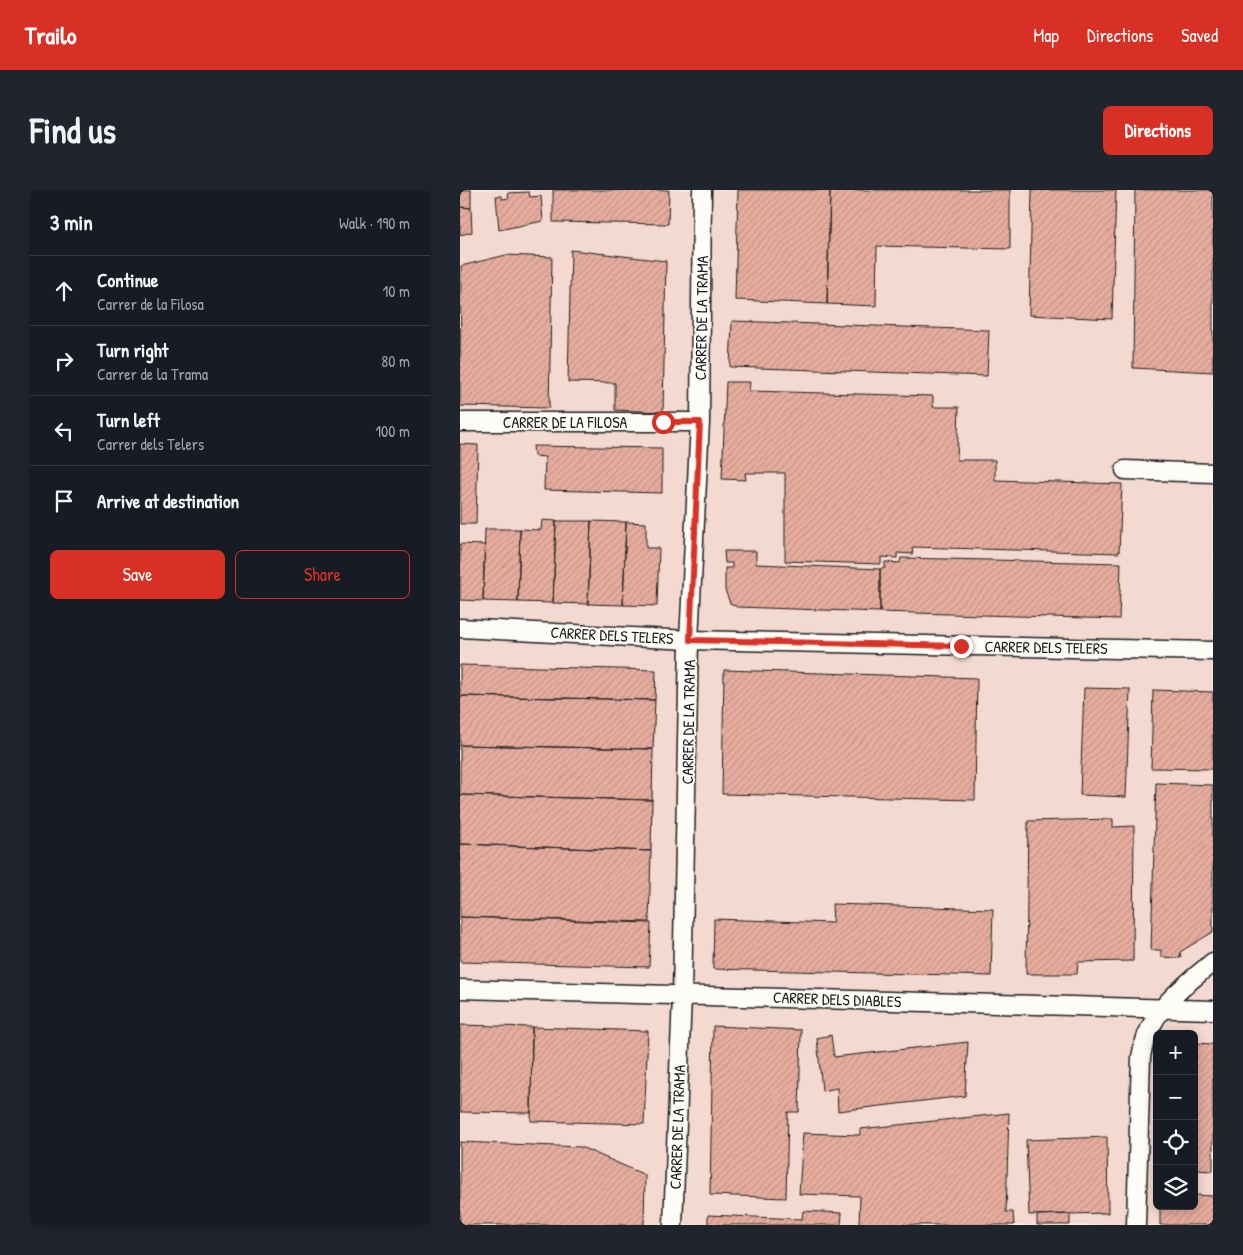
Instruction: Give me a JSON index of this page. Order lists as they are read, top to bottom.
{
  "streets": {
    "street": [
      "CARRER DE LA TRAMA",
      "CARRER DE LA FILOSA",
      "CARRER DELS TELERS",
      "CARRER DELS DIABLES"
    ]
  },
  "crossings": [
    ["CARRER DE LA TRAMA", "CARRER DE LA FILOSA"],
    ["CARRER DE LA TRAMA", "CARRER DELS TELERS"],
    ["CARRER DE LA TRAMA", "CARRER DELS DIABLES"]
  ],
  "page": {
    "header": "Trailo",
    "nav": ["Map", "Directions", "Saved"],
    "buttons": [
      "Directions",
      ["Save", "Share"]
    ],
    "title": "Find us",
    "heading": ["3 min", "Walk · 190 m"],
    "list": [
      ["Continue", "Carrer de la Filosa", "10 m"],
      ["Turn right", "Carrer de la Trama", "80 m"],
      ["Turn left", "Carrer dels Telers", "100 m"],
      "Arrive at destination"
    ],
    "map_buttons": ["+", "−"]
  }
}
